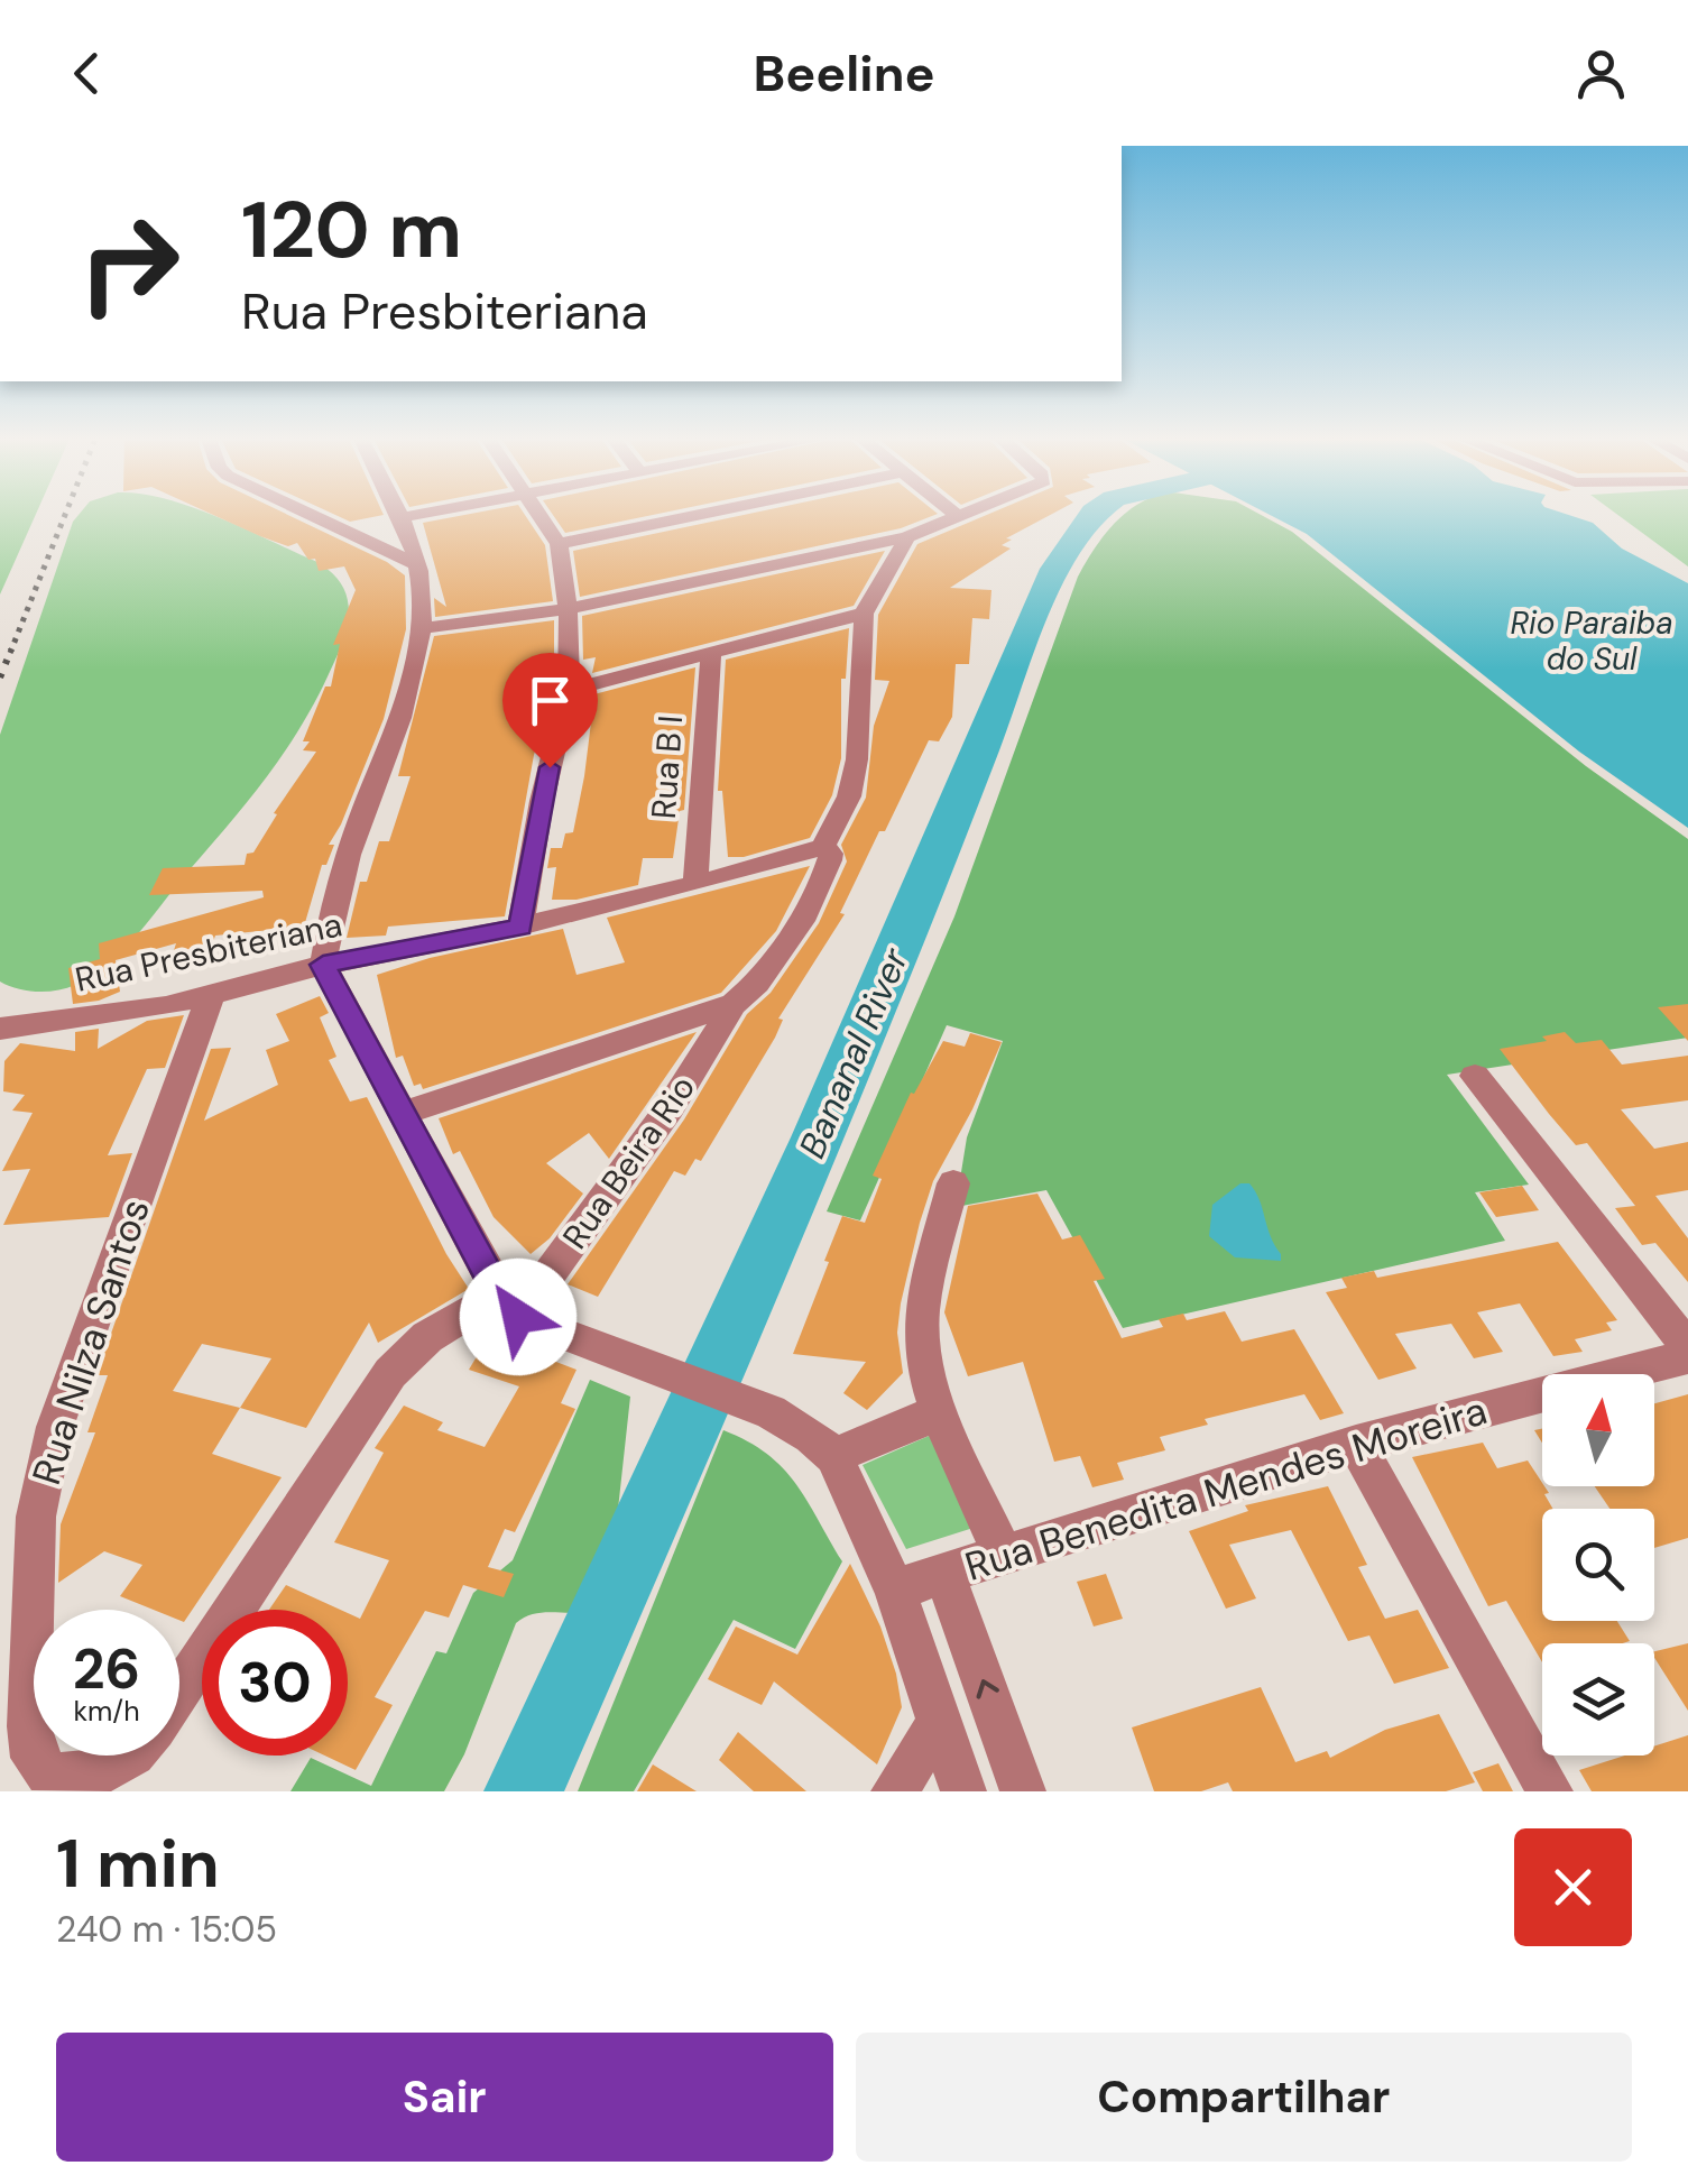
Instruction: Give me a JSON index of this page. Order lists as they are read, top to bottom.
{
  "streets": {
    "street": [
      "Rua B I",
      "Rua Presbiteriana",
      "Rua Beira Rio",
      "Rua Nilza Santos",
      "Rua Benedita Mendes Moreira"
    ]
  },
  "crossings": [
    ["Rua B I", "Rua Presbiteriana"],
    ["Rua Presbiteriana", "Rua Nilza Santos"],
    ["Rua Beira Rio", "Rua Nilza Santos"]
  ],
  "water": ["Rio Paraiba do Sul", "Bananal River"],
  "north": "top",
  "page": {
    "header": "Beeline",
    "turn": ["120 m", "Rua Presbiteriana"],
    "speed": "26 km/h",
    "limit": "30",
    "heading": ["1 min", "240 m · 15:05"],
    "buttons": ["Sair", "Compartilhar"]
  }
}
